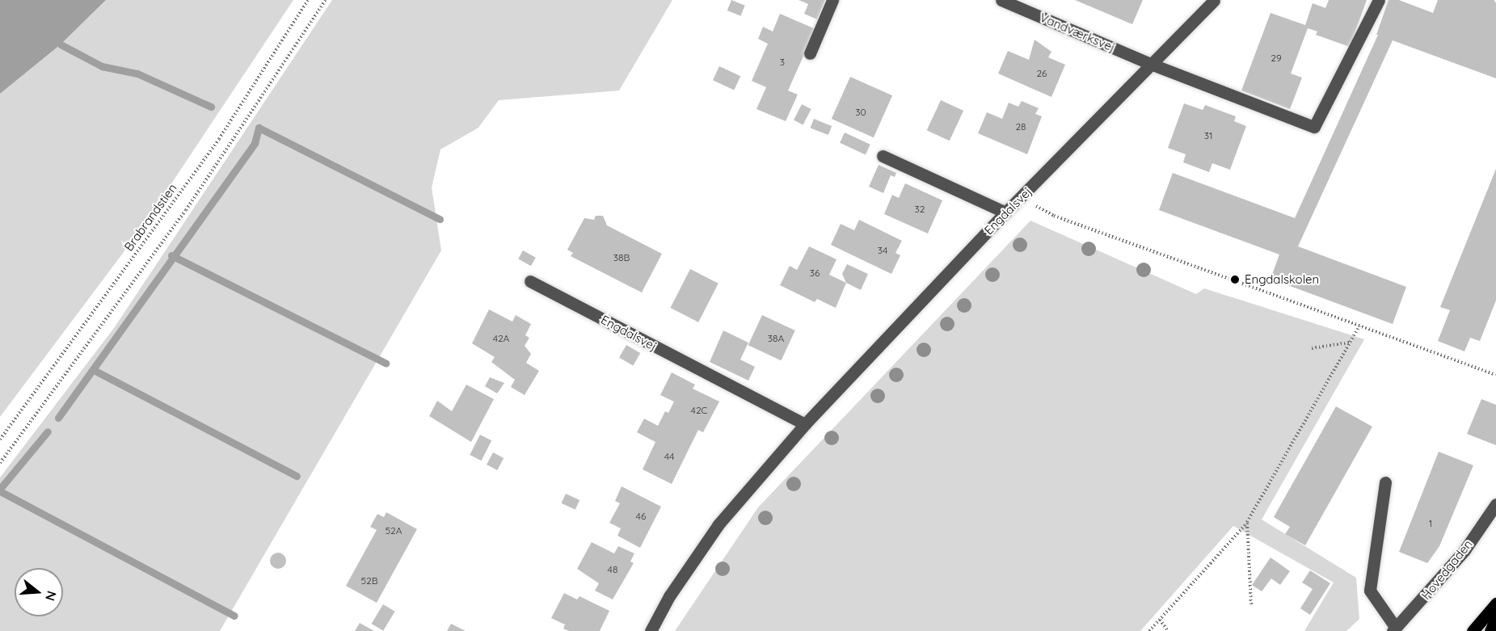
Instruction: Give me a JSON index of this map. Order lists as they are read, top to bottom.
{
  "streets": {
    "street": ["Vandværksvej", "Engdalsvej", "Hovedgaden"],
    "path": ["Brabrandstien"]
  },
  "crossings": [
    ["Vandværksvej", "Engdalsvej"]
  ],
  "places": ["Engdalskolen"],
  "house_numbers": [
    "29",
    "3",
    "26",
    "30",
    "28",
    "31",
    "32",
    "34",
    "38B",
    "36",
    "42A",
    "38A",
    "42C",
    "44",
    "46",
    "1",
    "52A",
    "48",
    "52B"
  ],
  "north": "right"
}
